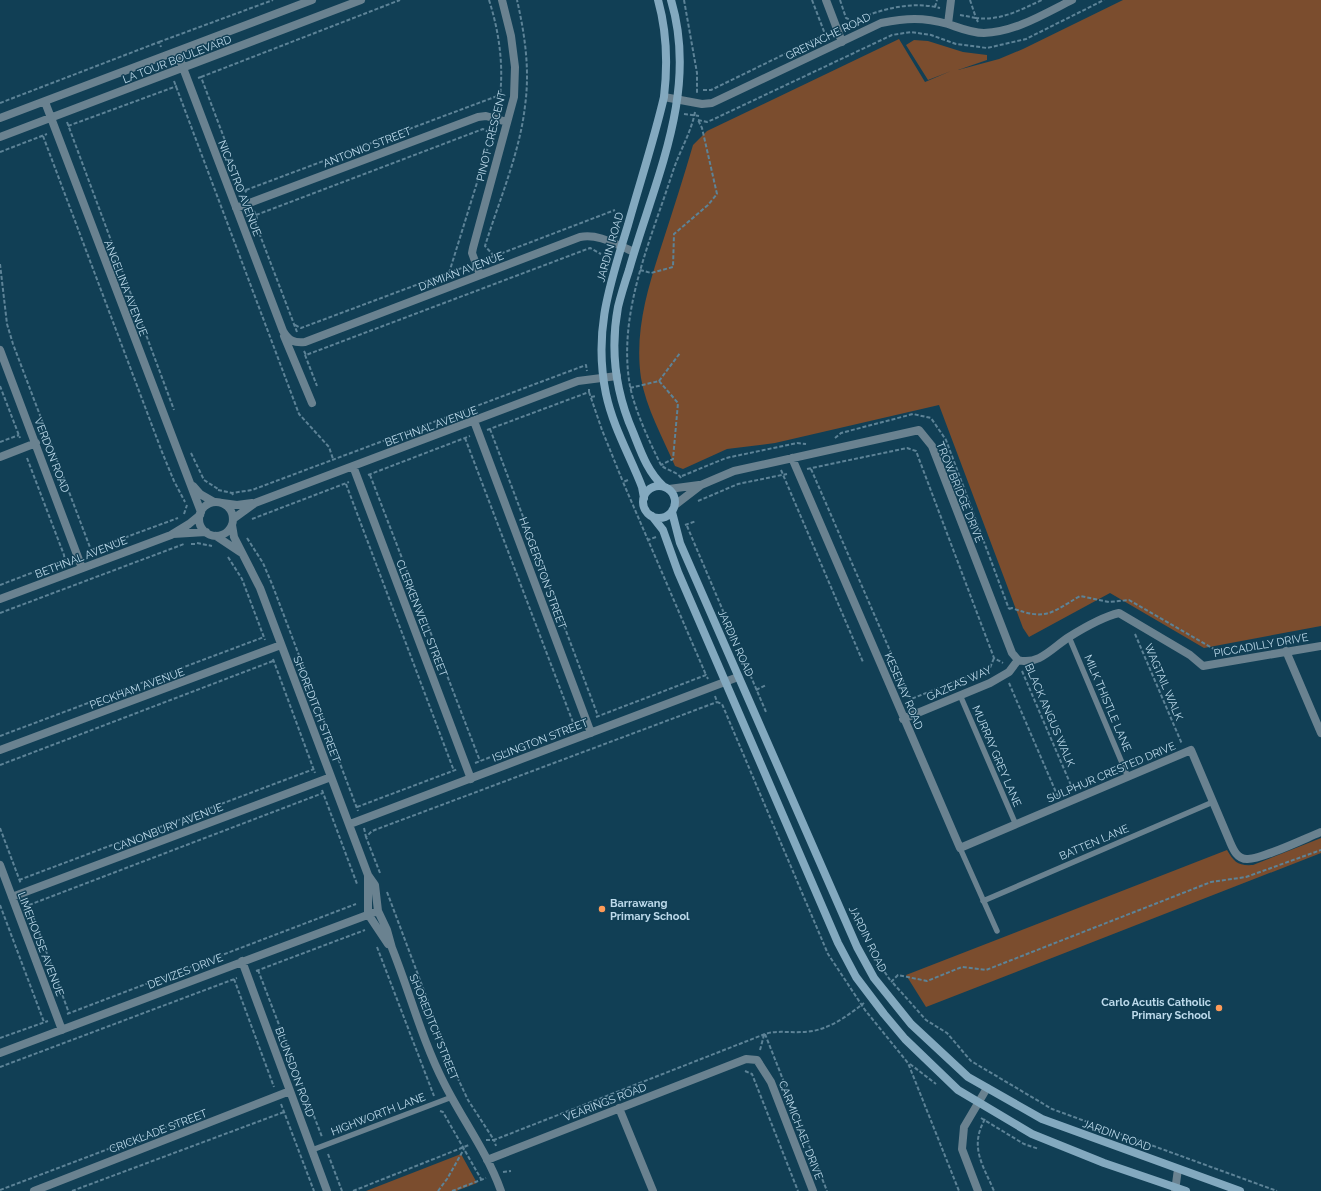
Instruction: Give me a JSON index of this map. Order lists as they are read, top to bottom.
{
  "streets": {
    "street": [
      "GRENACHE ROAD",
      "LA TOUR BOULEVARD",
      "PINOT CRESCENT",
      "ANTONIO STREET",
      "NICASTRO AVENUE",
      "JARDIN ROAD",
      "DAMIAN AVENUE",
      "ANGELINA AVENUE",
      "BETHNAL AVENUE",
      "VERDON ROAD",
      "TROWBRIDGE DRIVE",
      "HAGGERSTON STREET",
      "CLERKENWELL STREET",
      "PICCADILLY DRIVE",
      "GAZEAS WAY",
      "PECKHAM AVENUE",
      "KESENAY ROAD",
      "SHOREDITCH STREET",
      "ISLINGTON STREET",
      "SULPHUR CRESTED DRIVE",
      "CANONBURY AVENUE",
      "LIMEHOUSE AVENUE",
      "DEVIZES DRIVE",
      "BLUNSDON ROAD",
      "VEARINGS ROAD",
      "CARMICHAEL DRIVE",
      "CRICKLADE STREET"
    ],
    "lane": [
      "MILK THISTLE LANE",
      "MURRAY GREY LANE",
      "BATTEN LANE",
      "HIGHWORTH LANE"
    ],
    "path": ["WAGTAIL WALK", "BLACK ANGUS WALK"]
  },
  "crossings": [
    ["GRENACHE ROAD", "JARDIN ROAD"],
    ["LA TOUR BOULEVARD", "NICASTRO AVENUE"],
    ["LA TOUR BOULEVARD", "ANGELINA AVENUE"],
    ["PINOT CRESCENT", "ANTONIO STREET"],
    ["PINOT CRESCENT", "DAMIAN AVENUE"],
    ["ANTONIO STREET", "NICASTRO AVENUE"],
    ["NICASTRO AVENUE", "DAMIAN AVENUE"],
    ["JARDIN ROAD", "DAMIAN AVENUE"],
    ["JARDIN ROAD", "BETHNAL AVENUE"],
    ["JARDIN ROAD", "TROWBRIDGE DRIVE"],
    ["JARDIN ROAD", "ISLINGTON STREET"],
    ["ANGELINA AVENUE", "BETHNAL AVENUE"],
    ["ANGELINA AVENUE", "SHOREDITCH STREET"],
    ["BETHNAL AVENUE", "VERDON ROAD"],
    ["BETHNAL AVENUE", "HAGGERSTON STREET"],
    ["BETHNAL AVENUE", "CLERKENWELL STREET"],
    ["BETHNAL AVENUE", "SHOREDITCH STREET"],
    ["TROWBRIDGE DRIVE", "PICCADILLY DRIVE"],
    ["TROWBRIDGE DRIVE", "GAZEAS WAY"],
    ["TROWBRIDGE DRIVE", "KESENAY ROAD"],
    ["TROWBRIDGE DRIVE", "BLACK ANGUS WALK"],
    ["HAGGERSTON STREET", "ISLINGTON STREET"],
    ["CLERKENWELL STREET", "ISLINGTON STREET"],
    ["PICCADILLY DRIVE", "WAGTAIL WALK"],
    ["PICCADILLY DRIVE", "GAZEAS WAY"],
    ["PICCADILLY DRIVE", "MILK THISTLE LANE"],
    ["PICCADILLY DRIVE", "BLACK ANGUS WALK"],
    ["WAGTAIL WALK", "SULPHUR CRESTED DRIVE"],
    ["GAZEAS WAY", "KESENAY ROAD"],
    ["GAZEAS WAY", "BLACK ANGUS WALK"],
    ["GAZEAS WAY", "MURRAY GREY LANE"],
    ["PECKHAM AVENUE", "SHOREDITCH STREET"],
    ["KESENAY ROAD", "SULPHUR CRESTED DRIVE"],
    ["KESENAY ROAD", "BATTEN LANE"],
    ["MILK THISTLE LANE", "SULPHUR CRESTED DRIVE"],
    ["SHOREDITCH STREET", "ISLINGTON STREET"],
    ["SHOREDITCH STREET", "CANONBURY AVENUE"],
    ["SHOREDITCH STREET", "DEVIZES DRIVE"],
    ["SHOREDITCH STREET", "VEARINGS ROAD"],
    ["SHOREDITCH STREET", "HIGHWORTH LANE"],
    ["BLACK ANGUS WALK", "SULPHUR CRESTED DRIVE"],
    ["MURRAY GREY LANE", "SULPHUR CRESTED DRIVE"],
    ["SULPHUR CRESTED DRIVE", "BATTEN LANE"],
    ["CANONBURY AVENUE", "LIMEHOUSE AVENUE"],
    ["LIMEHOUSE AVENUE", "DEVIZES DRIVE"],
    ["DEVIZES DRIVE", "BLUNSDON ROAD"],
    ["BLUNSDON ROAD", "HIGHWORTH LANE"],
    ["BLUNSDON ROAD", "CRICKLADE STREET"],
    ["VEARINGS ROAD", "CARMICHAEL DRIVE"]
  ],
  "places": ["Barrawang Primary School", "Carlo Acutis Catholic Primary School"]
}
